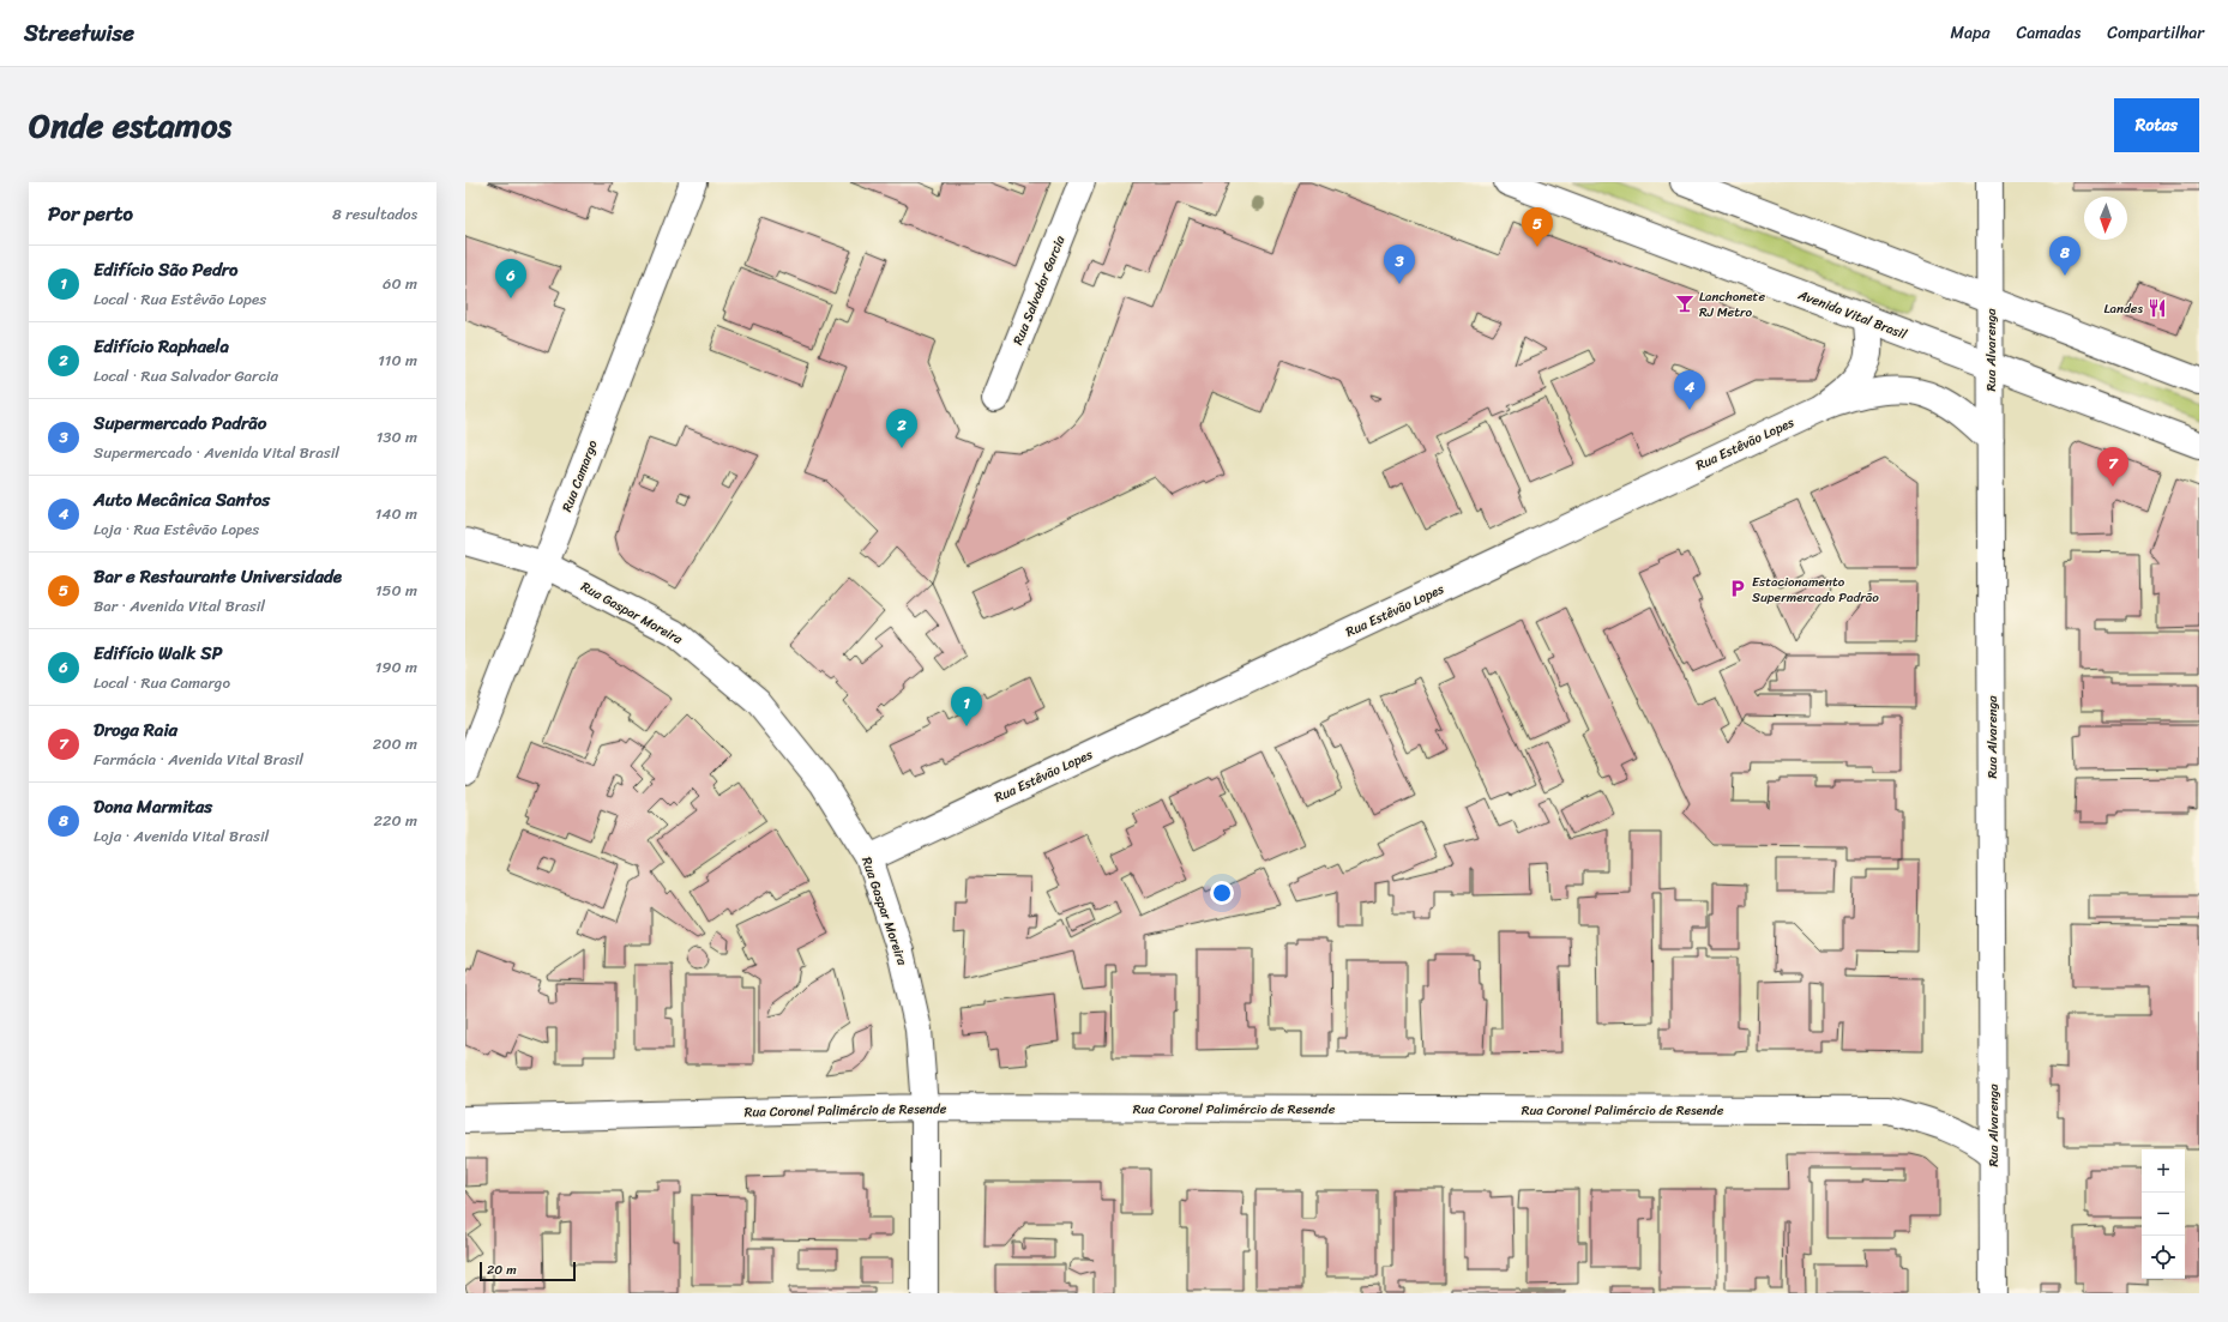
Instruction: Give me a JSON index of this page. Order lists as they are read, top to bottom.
{
  "streets": {
    "street": [
      "Rua Salvador Garcia",
      "Avenida Vital Brasil",
      "Rua Alvarenga",
      "Rua Estêvão Lopes",
      "Rua Camargo",
      "Rua Gaspar Moreira",
      "Rua Coronel Palimércio de Resende"
    ]
  },
  "crossings": [
    ["Avenida Vital Brasil", "Rua Alvarenga"],
    ["Avenida Vital Brasil", "Rua Estêvão Lopes"],
    ["Rua Alvarenga", "Rua Coronel Palimércio de Resende"],
    ["Rua Estêvão Lopes", "Rua Gaspar Moreira"],
    ["Rua Camargo", "Rua Gaspar Moreira"],
    ["Rua Gaspar Moreira", "Rua Coronel Palimércio de Resende"]
  ],
  "places": {
    "bar": ["Lanchonete RJ Metro"],
    "restaurant": ["Landes"],
    "parking": ["Estacionamento Supermercado Padrão"]
  },
  "scale_bar": "20 m",
  "north": "bottom",
  "page": {
    "header": "Streetwise",
    "nav": ["Mapa", "Camadas", "Compartilhar"],
    "title": "Onde estamos",
    "buttons": "Rotas",
    "heading": ["Por perto", "8 resultados"],
    "pins": [
      "5",
      "8",
      "3",
      "6",
      "4",
      "2",
      "7",
      "1"
    ],
    "list": [
      {
        "mark": "1",
        "name": "Edifício São Pedro",
        "note": "Local · Rua Estêvão Lopes",
        "value": "60 m"
      },
      {
        "mark": "2",
        "name": "Edifício Raphaela",
        "note": "Local · Rua Salvador Garcia",
        "value": "110 m"
      },
      {
        "mark": "3",
        "name": "Supermercado Padrão",
        "note": "Supermercado · Avenida Vital Brasil",
        "value": "130 m"
      },
      {
        "mark": "4",
        "name": "Auto Mecânica Santos",
        "note": "Loja · Rua Estêvão Lopes",
        "value": "140 m"
      },
      {
        "mark": "5",
        "name": "Bar e Restaurante Universidade",
        "note": "Bar · Avenida Vital Brasil",
        "value": "150 m"
      },
      {
        "mark": "6",
        "name": "Edifício Walk SP",
        "note": "Local · Rua Camargo",
        "value": "190 m"
      },
      {
        "mark": "7",
        "name": "Droga Raia",
        "note": "Farmácia · Avenida Vital Brasil",
        "value": "200 m"
      },
      {
        "mark": "8",
        "name": "Dona Marmitas",
        "note": "Loja · Avenida Vital Brasil",
        "value": "220 m"
      }
    ],
    "map_buttons": ["+", "−"],
    "scale": "20 m"
  }
}
